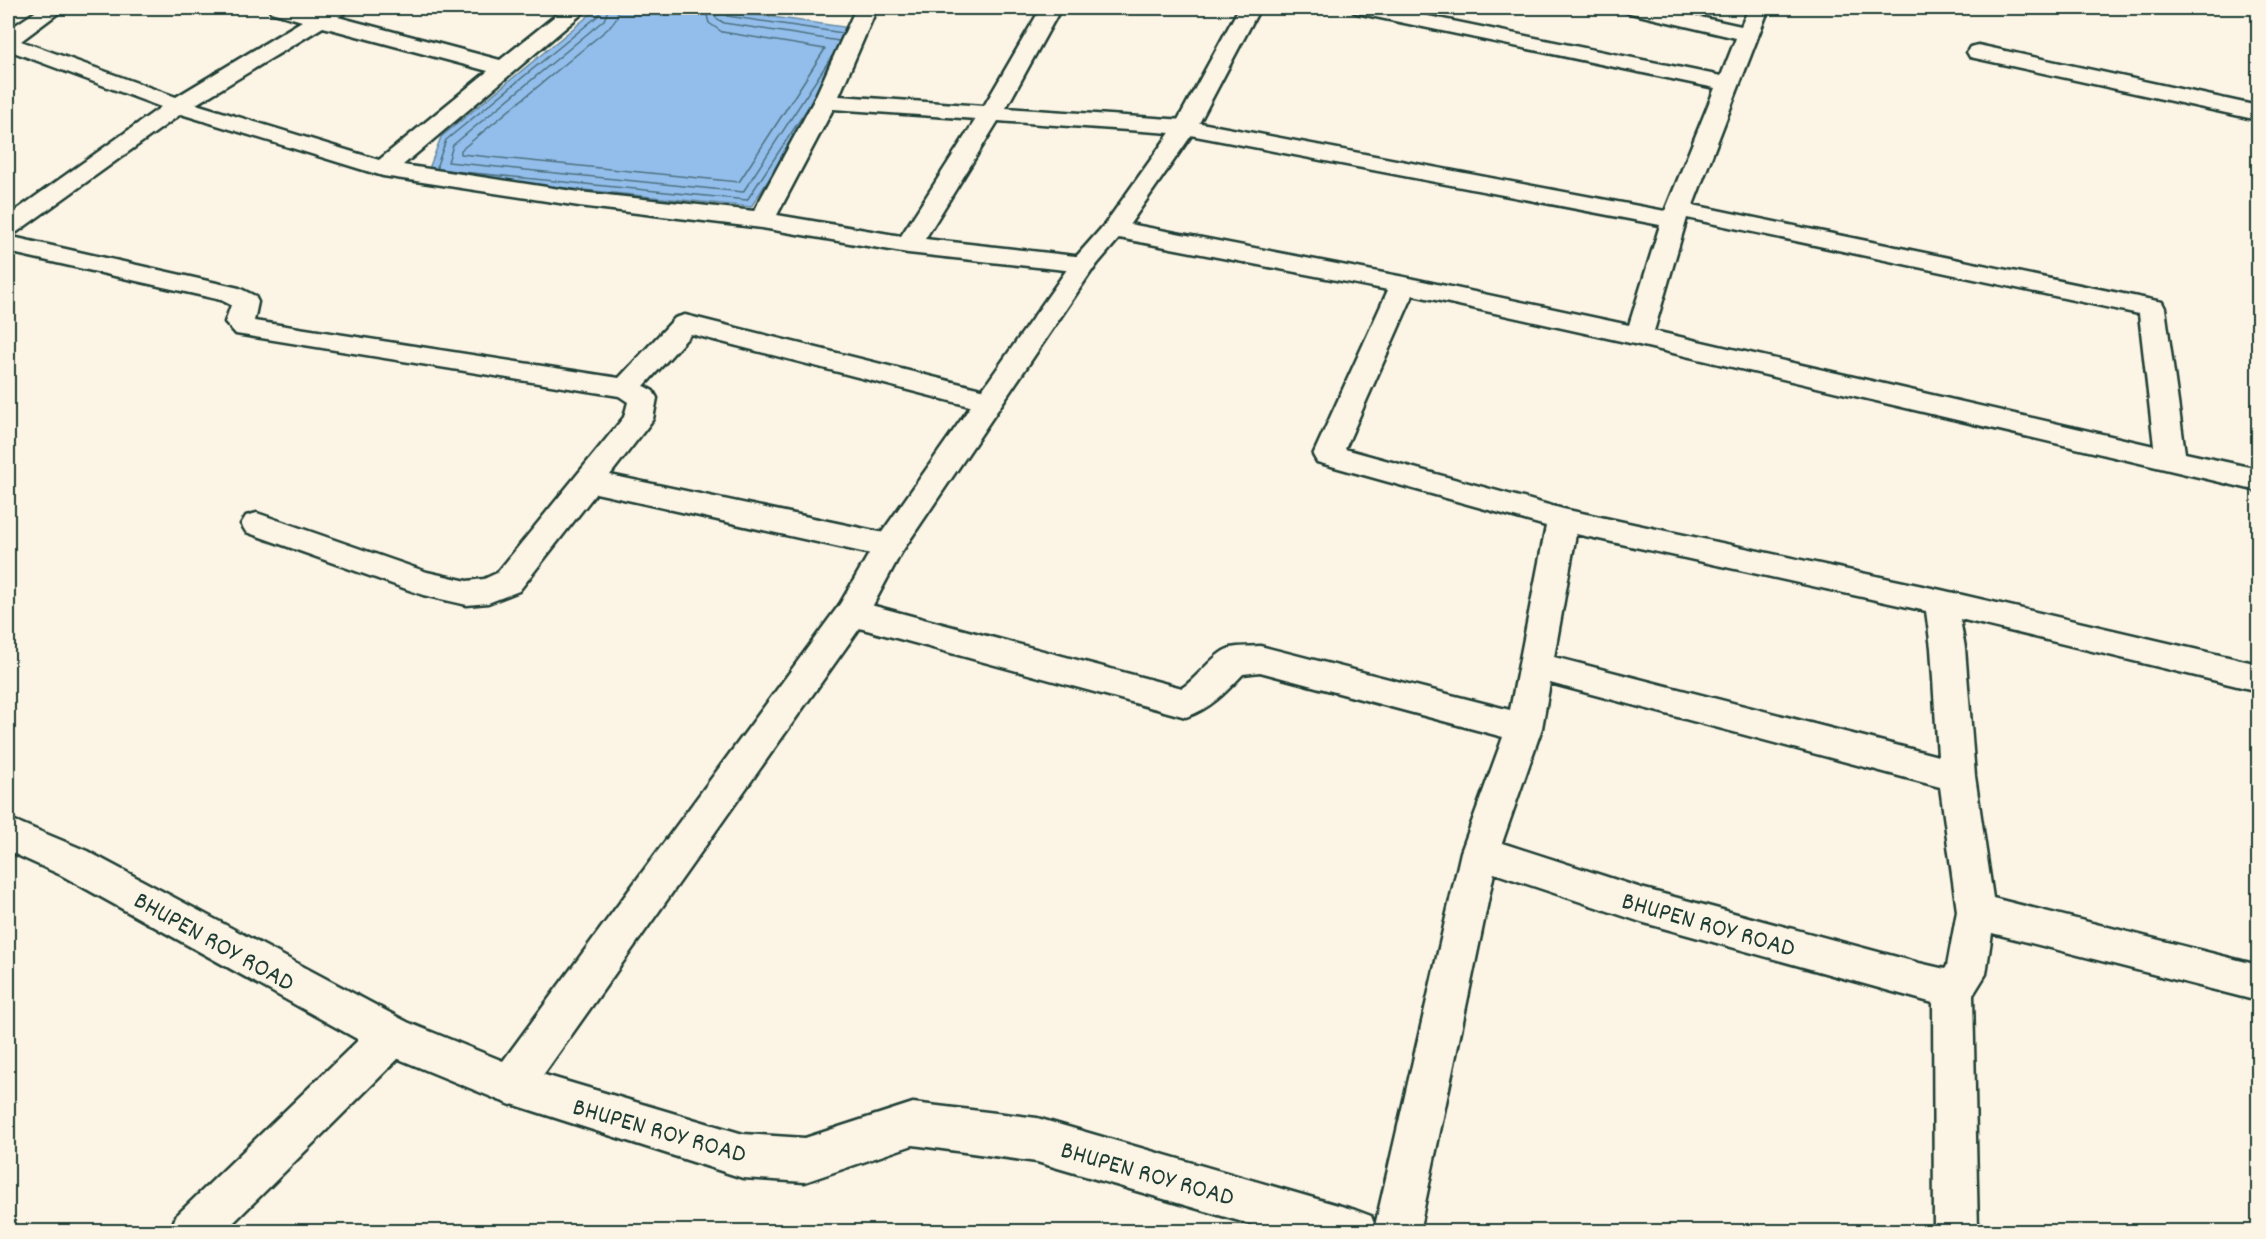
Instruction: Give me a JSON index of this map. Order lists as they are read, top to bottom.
{
  "streets": {
    "street": ["BHUPEN ROY ROAD"]
  }
}
